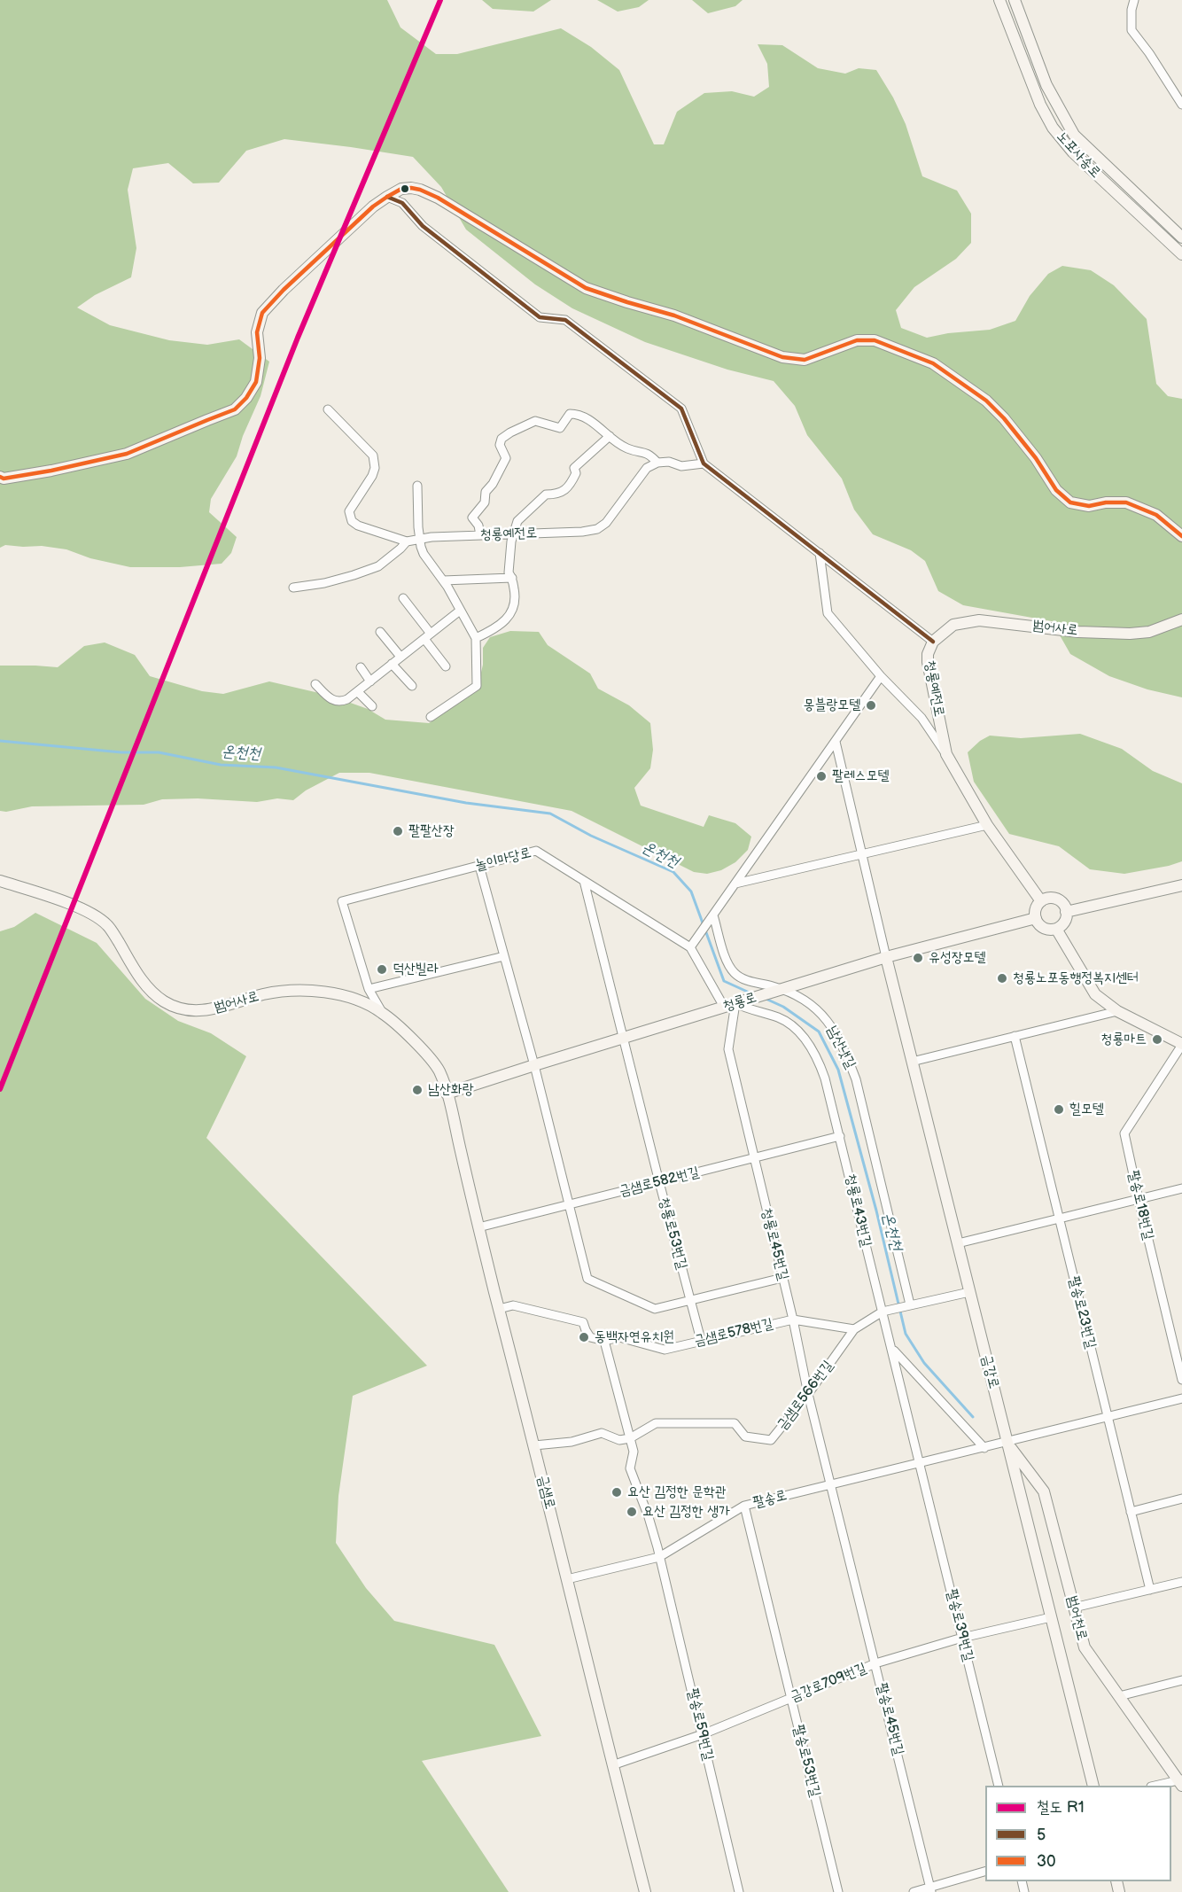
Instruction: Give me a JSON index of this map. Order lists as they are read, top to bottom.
{
  "streets": {
    "street": [
      "노포사송로",
      "청룡예전로",
      "범어사로",
      "놀이마당로",
      "청룡로",
      "남산냇길",
      "금샘로582번길",
      "팔송로18번길",
      "청룡로43번길",
      "청룡로53번길",
      "청룡로45번길",
      "팔송로23번길",
      "금샘로578번길",
      "금강로",
      "금샘로566번길",
      "금샘로",
      "팔송로",
      "범어천로",
      "팔송로39번길",
      "금강로709번길",
      "팔송로45번길",
      "팔송로59번길",
      "팔송로53번길"
    ]
  },
  "crossings": [
    ["청룡예전로", "범어사로"],
    ["청룡예전로", "청룡로"],
    ["범어사로", "놀이마당로"],
    ["범어사로", "청룡로"],
    ["범어사로", "금샘로"],
    ["놀이마당로", "청룡로"],
    ["놀이마당로", "청룡로53번길"],
    ["청룡로", "남산냇길"],
    ["청룡로", "청룡로43번길"],
    ["청룡로", "청룡로53번길"],
    ["청룡로", "청룡로45번길"],
    ["청룡로", "금강로"],
    ["청룡로", "금샘로"],
    ["금샘로582번길", "청룡로43번길"],
    ["금샘로582번길", "청룡로53번길"],
    ["금샘로582번길", "청룡로45번길"],
    ["금샘로582번길", "금샘로"],
    ["청룡로43번길", "청룡로45번길"],
    ["청룡로43번길", "팔송로"],
    ["청룡로43번길", "팔송로39번길"],
    ["청룡로53번길", "금샘로578번길"],
    ["청룡로45번길", "금샘로578번길"],
    ["청룡로45번길", "금샘로566번길"],
    ["청룡로45번길", "팔송로"],
    ["청룡로45번길", "팔송로45번길"],
    ["팔송로23번길", "팔송로"],
    ["금샘로578번길", "금샘로566번길"],
    ["금샘로578번길", "팔송로59번길"],
    ["금강로", "팔송로"],
    ["금강로", "범어천로"],
    ["금강로", "금강로709번길"],
    ["금샘로566번길", "팔송로59번길"],
    ["금샘로", "팔송로"],
    ["금샘로", "금강로709번길"],
    ["팔송로", "범어천로"],
    ["팔송로", "팔송로39번길"],
    ["팔송로", "팔송로45번길"],
    ["팔송로", "팔송로59번길"],
    ["팔송로", "팔송로53번길"],
    ["팔송로39번길", "금강로709번길"],
    ["금강로709번길", "팔송로45번길"],
    ["금강로709번길", "팔송로59번길"],
    ["금강로709번길", "팔송로53번길"]
  ],
  "water": ["온천천"],
  "places": [
    "몽블랑모텔",
    "팔레스모텔",
    "팔팔산장",
    "유성장모텔",
    "덕산빌라",
    "청룡노포동행정복지센터",
    "청룡마트",
    "남산화랑",
    "힐모텔",
    "동백자연유치원",
    "요산 김정한 문학관",
    "요산 김정한 생가"
  ],
  "lines": ["rail line R1", "transit line 30", "transit line 5"],
  "legend": ["철도 R1", "5", "30"]
}
